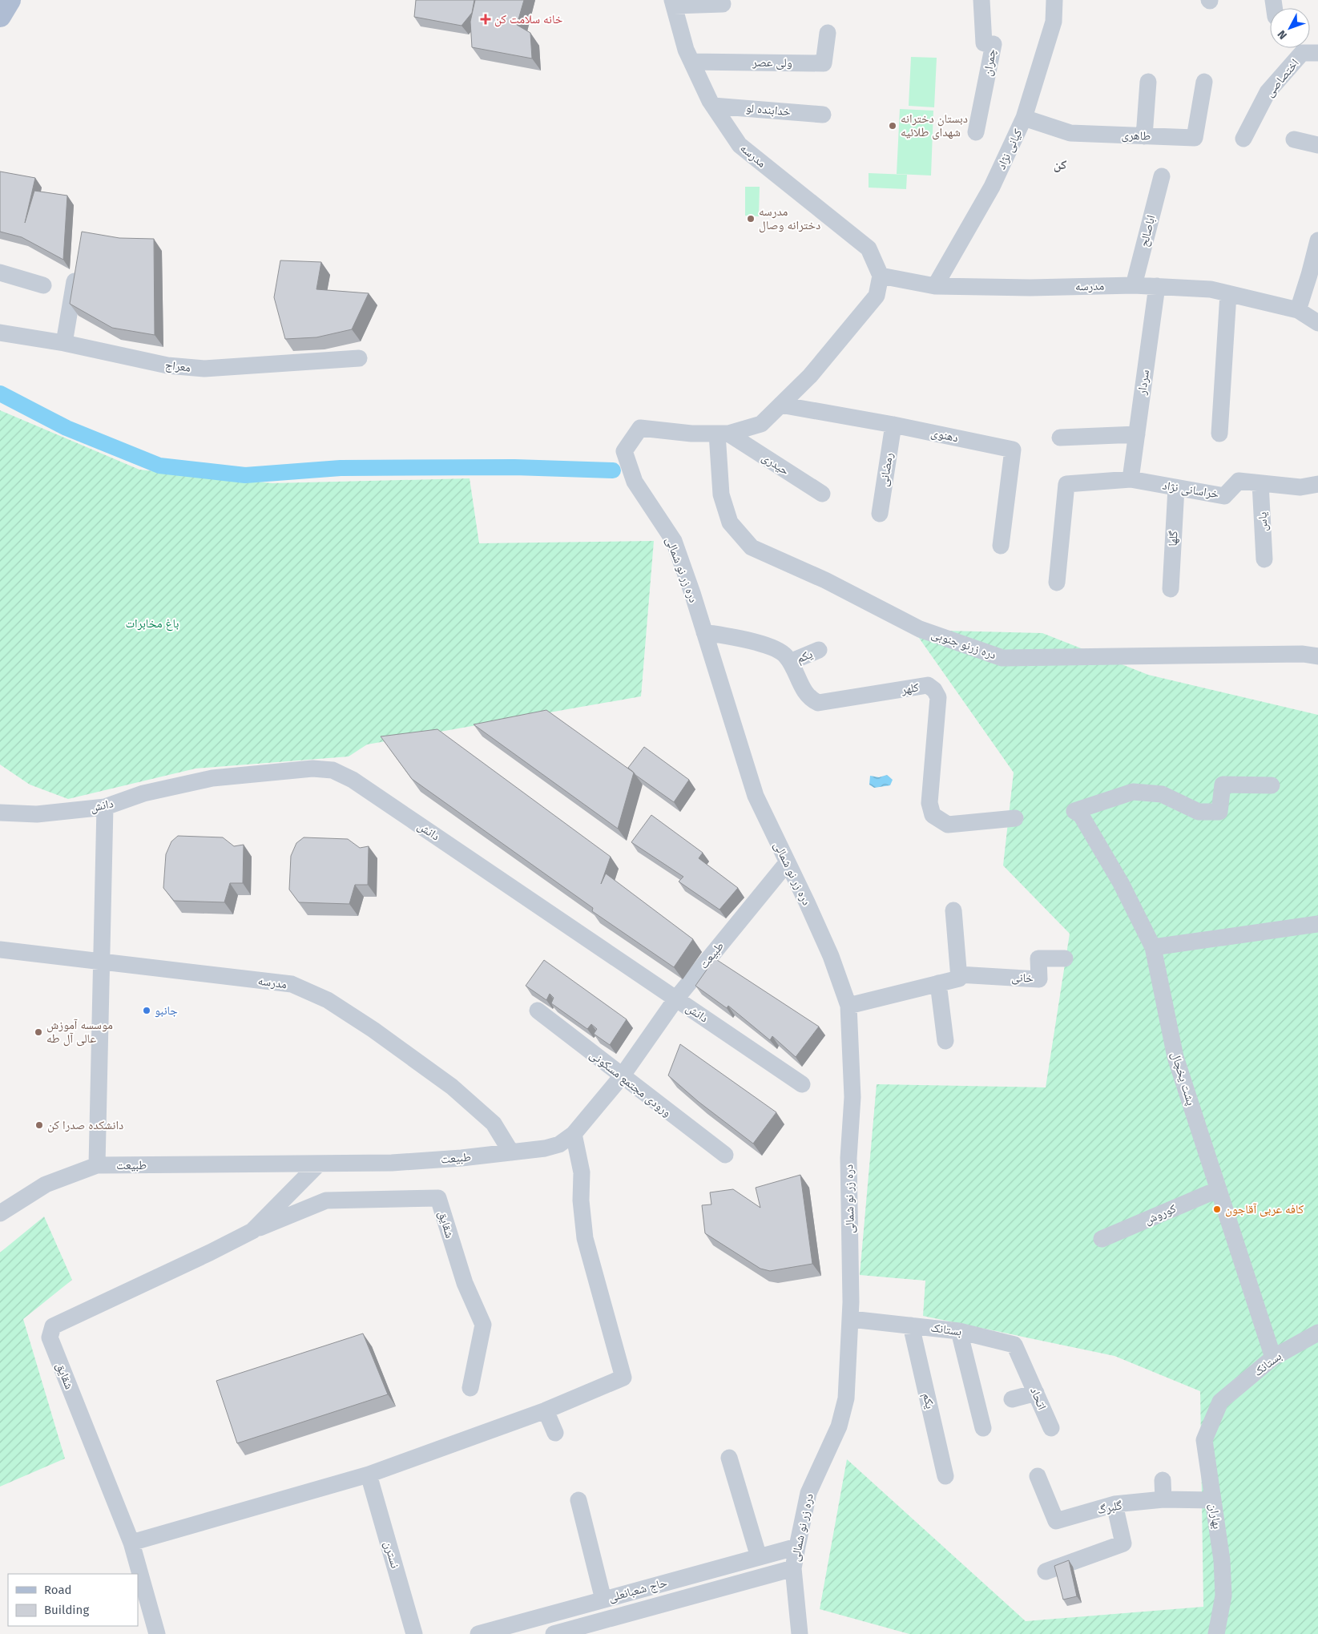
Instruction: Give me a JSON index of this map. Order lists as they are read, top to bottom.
{
  "streets": {
    "street": [
      "ولی عصر",
      "چمران",
      "اختصاصی",
      "خدابنده لو",
      "طاهری",
      "کیانی نژاد",
      "مدرسه",
      "اباصالح",
      "معراج",
      "سردار",
      "دهنوی",
      "حیدری",
      "رمضانی",
      "خراسانی نژاد",
      "یاس",
      "گلها",
      "دره زر نو شمالی",
      "دره زرنو جنوبی",
      "یکم",
      "کلهر",
      "دانش",
      "طبیعت",
      "خانی",
      "پشت یخچال",
      "ورودی مجتمع مسکونی",
      "کوروش",
      "شقایق",
      "بستانک",
      "اتحاد",
      "گلبرگ",
      "بهاران",
      "نسترن",
      "حاج شعبانعلی"
    ]
  },
  "crossings": [
    ["ولی عصر", "مدرسه"],
    ["خدابنده لو", "مدرسه"],
    ["طاهری", "کیانی نژاد"],
    ["کیانی نژاد", "مدرسه"],
    ["مدرسه", "اباصالح"],
    ["مدرسه", "سردار"],
    ["مدرسه", "دره زر نو شمالی"],
    ["مدرسه", "طبیعت"],
    ["سردار", "خراسانی نژاد"],
    ["دهنوی", "رمضانی"],
    ["دهنوی", "دره زر نو شمالی"],
    ["حیدری", "دره زر نو شمالی"],
    ["حیدری", "دره زرنو جنوبی"],
    ["خراسانی نژاد", "یاس"],
    ["خراسانی نژاد", "گلها"],
    ["دره زر نو شمالی", "دره زرنو جنوبی"],
    ["دره زر نو شمالی", "کلهر"],
    ["دره زر نو شمالی", "طبیعت"],
    ["دره زر نو شمالی", "بستانک"],
    ["دره زر نو شمالی", "حاج شعبانعلی"],
    ["یکم", "کلهر"],
    ["یکم", "بستانک"],
    ["دانش", "طبیعت"],
    ["طبیعت", "ورودی مجتمع مسکونی"],
    ["طبیعت", "شقایق"],
    ["پشت یخچال", "کوروش"],
    ["پشت یخچال", "بستانک"],
    ["بستانک", "اتحاد"],
    ["بستانک", "بهاران"],
    ["گلبرگ", "بهاران"]
  ],
  "districts": ["کن"],
  "parks": ["باغ مخابرات"],
  "places": {
    "health": ["خانه سلامت کن"],
    "other": [
      "دبستان دخترانه شهدای طلائیه",
      "مدرسه دخترانه وصال",
      "جانبو",
      "موسسه آموزش عالی آل طه",
      "دانشکده صدرا کن",
      "کافه عربی آقاجون"
    ]
  },
  "legend": ["Road", "Building"],
  "north": "bottom left"
}
